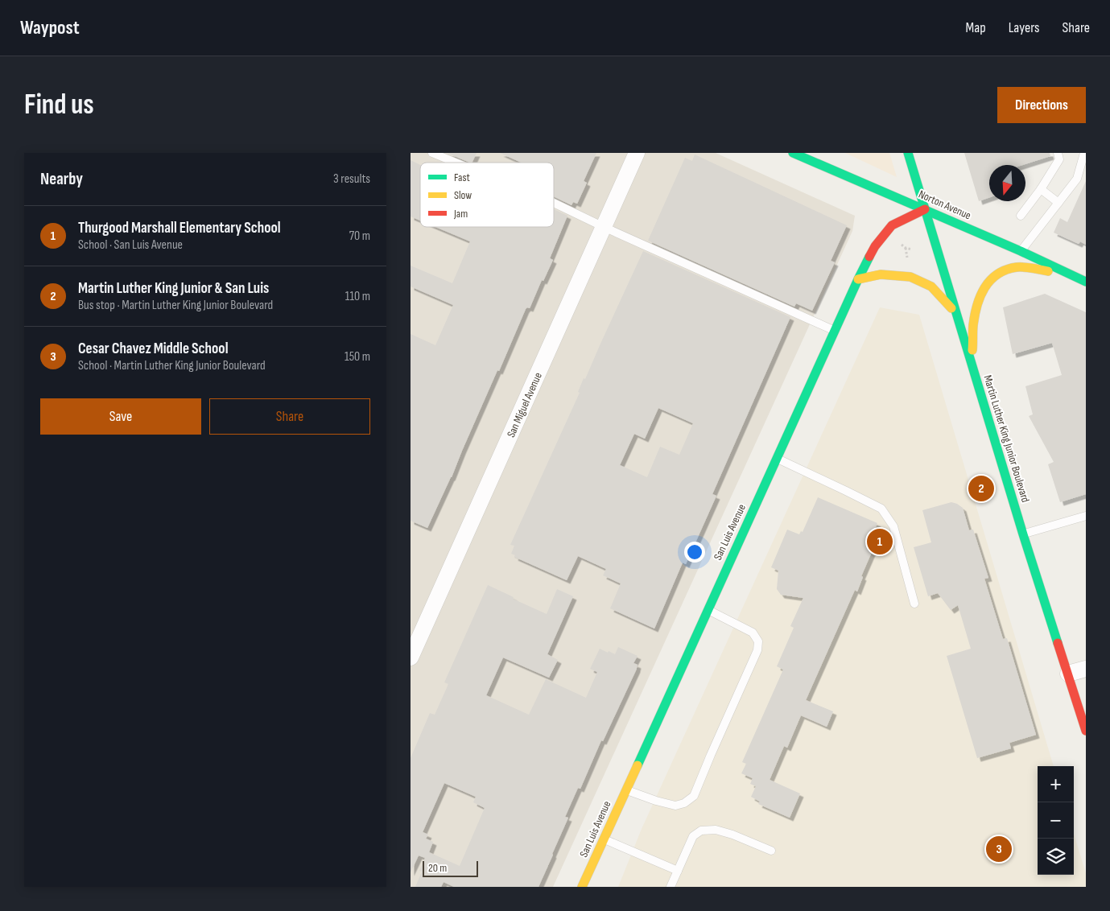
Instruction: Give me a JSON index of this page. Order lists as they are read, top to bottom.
{
  "streets": {
    "street": [
      "Norton Avenue",
      "San Miguel Avenue",
      "Martin Luther King Junior Boulevard",
      "San Luis Avenue"
    ]
  },
  "crossings": [
    ["Norton Avenue", "Martin Luther King Junior Boulevard"],
    ["Norton Avenue", "San Luis Avenue"],
    ["Martin Luther King Junior Boulevard", "San Luis Avenue"]
  ],
  "legend": ["Fast", "Slow", "Jam"],
  "scale_bar": "20 m",
  "north": "bottom",
  "page": {
    "header": "Waypost",
    "nav": ["Map", "Layers", "Share"],
    "buttons": [
      "Directions",
      ["Save", "Share"]
    ],
    "title": "Find us",
    "heading": ["Nearby", "3 results"],
    "list": [
      {
        "mark": "1",
        "name": "Thurgood Marshall Elementary School",
        "note": "School · San Luis Avenue",
        "value": "70 m"
      },
      {
        "mark": "2",
        "name": "Martin Luther King Junior & San Luis",
        "note": "Bus stop · Martin Luther King Junior Boulevard",
        "value": "110 m"
      },
      {
        "mark": "3",
        "name": "Cesar Chavez Middle School",
        "note": "School · Martin Luther King Junior Boulevard",
        "value": "150 m"
      }
    ],
    "pins": ["2", "1", "3"],
    "map_buttons": ["+", "−"],
    "scale": "20 m"
  }
}
